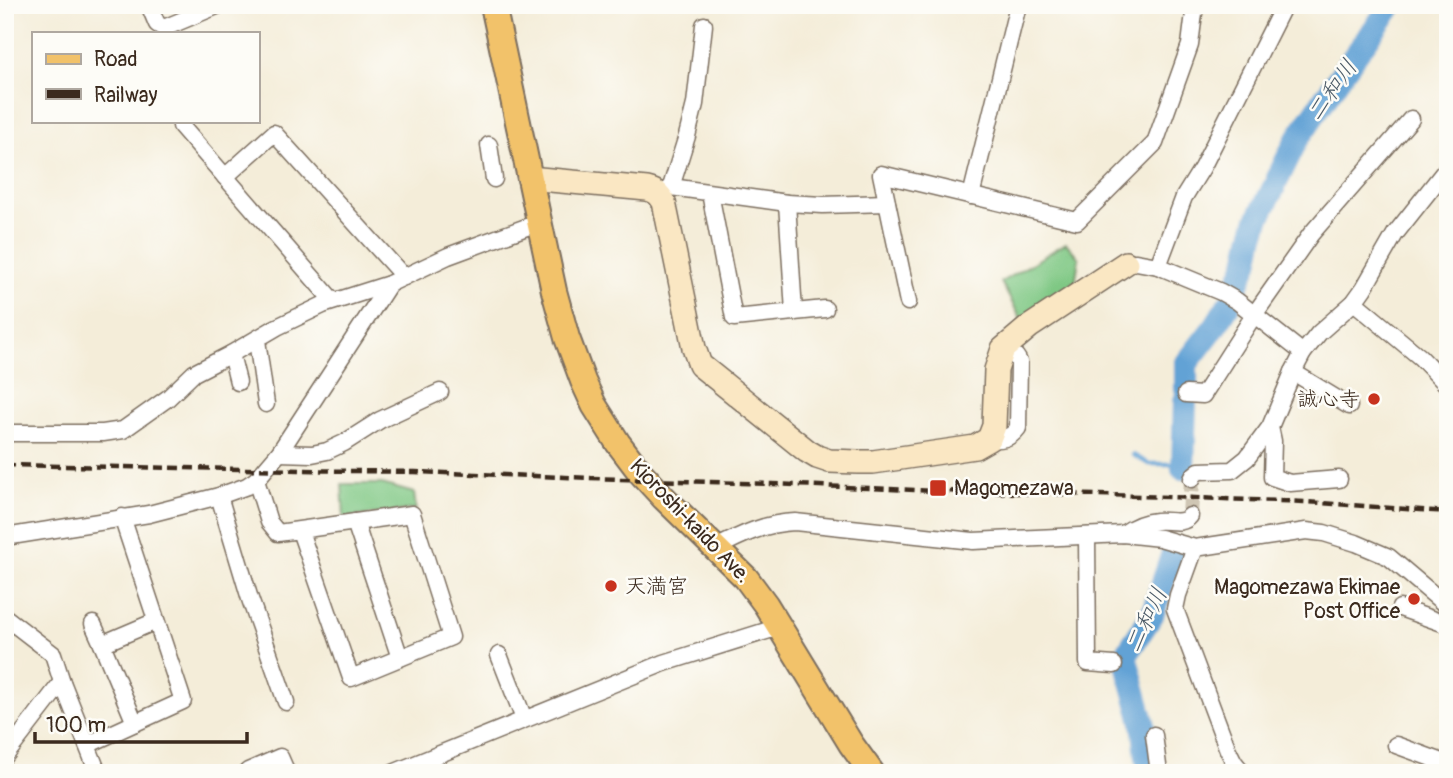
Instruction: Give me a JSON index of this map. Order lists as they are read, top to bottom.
{
  "streets": {
    "main road": ["Kioroshi-kaido Ave."]
  },
  "water": ["二和川"],
  "places": {
    "other": ["誠心寺", "天満宮", "Magomezawa Ekimae Post Office"],
    "transit": ["Magomezawa"]
  },
  "legend": ["Road", "Railway"],
  "scale_bar": "100 m"
}
